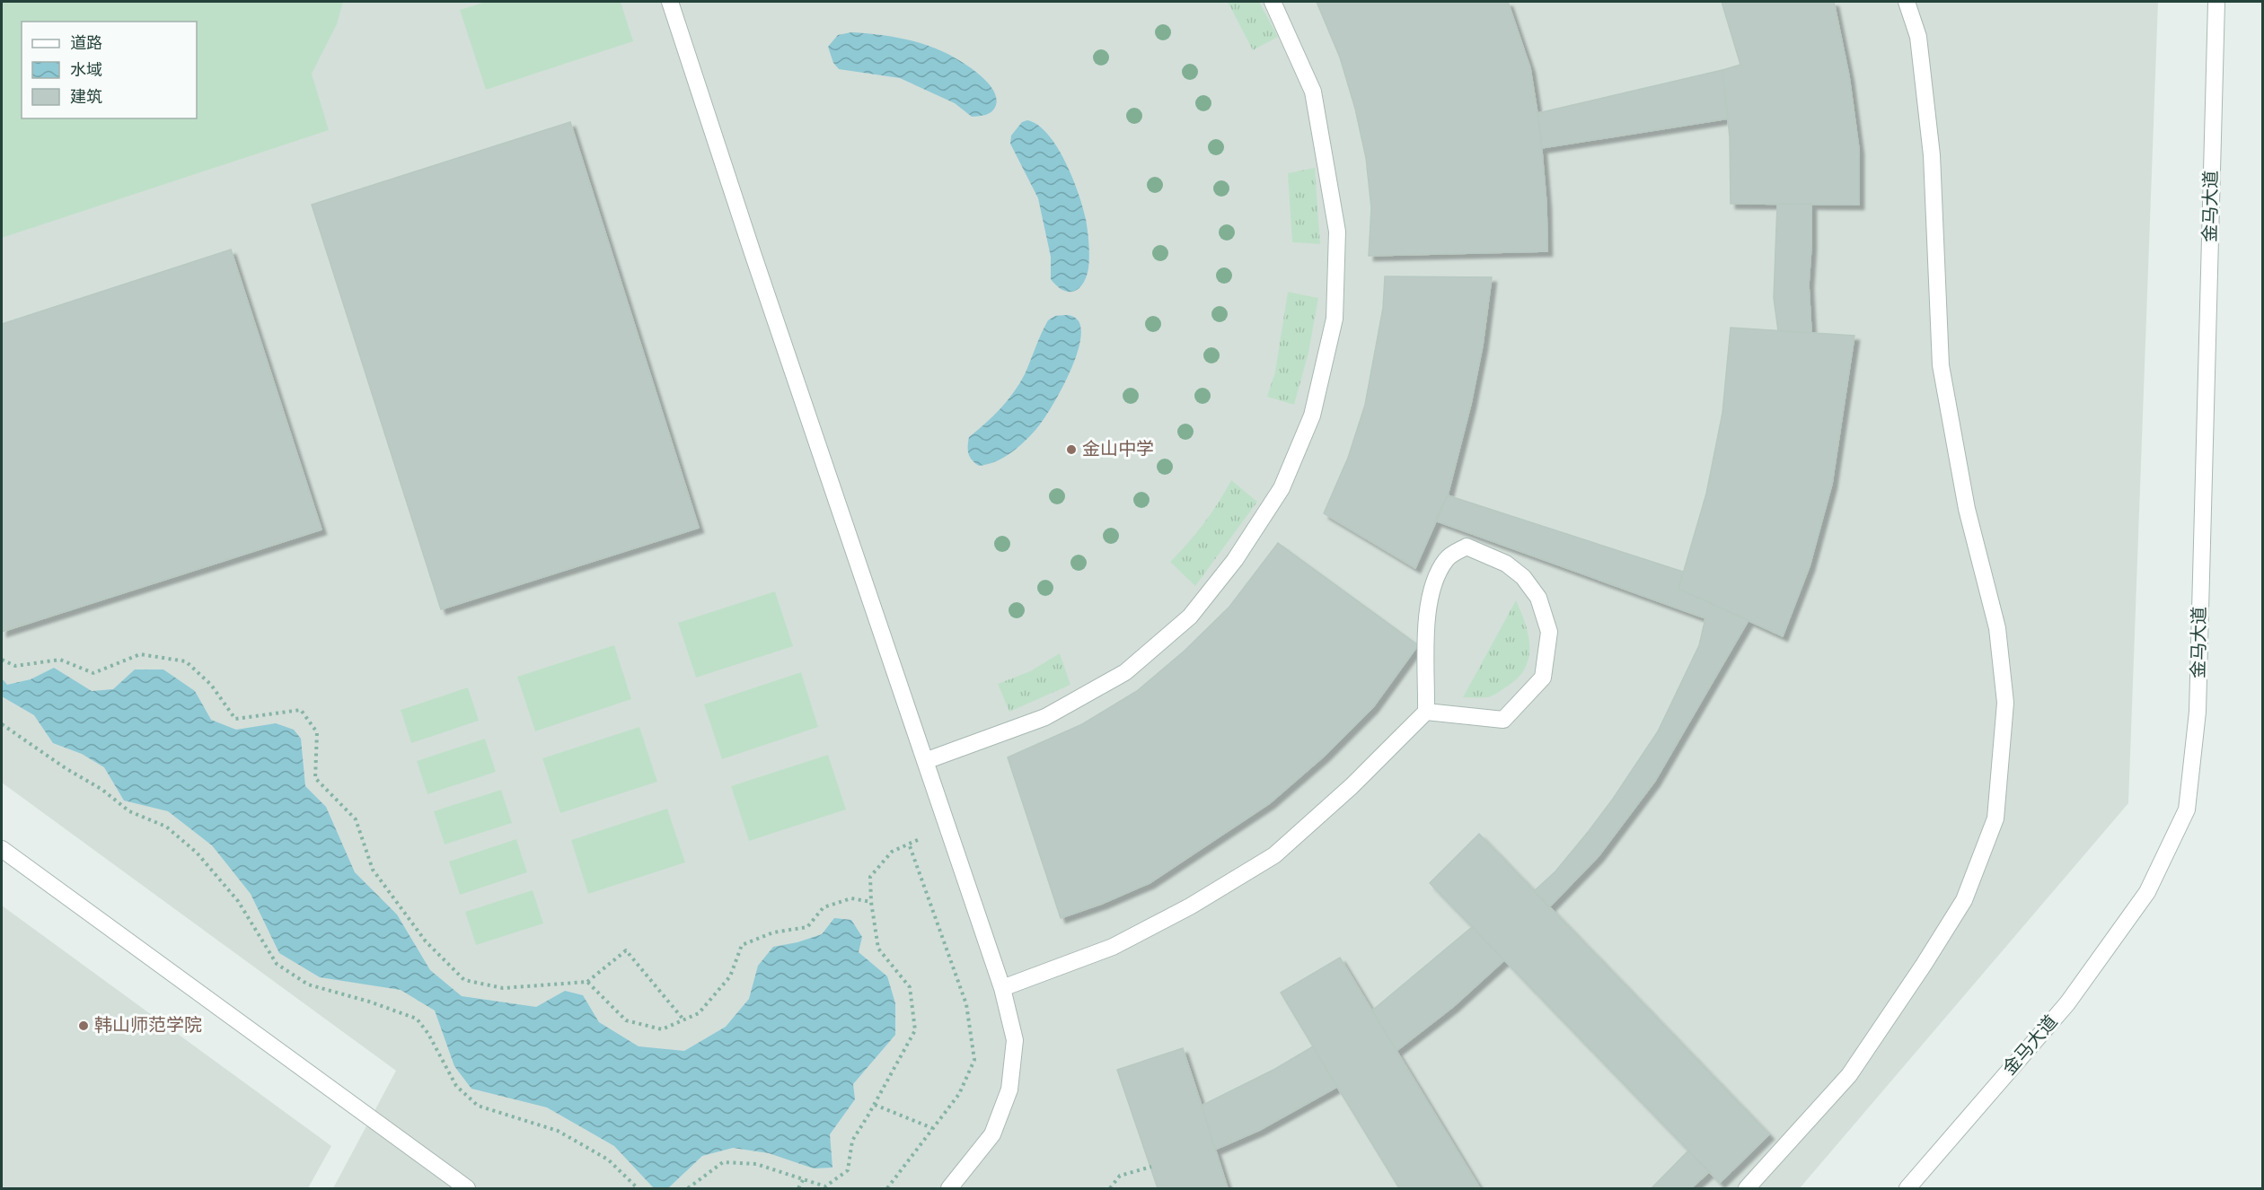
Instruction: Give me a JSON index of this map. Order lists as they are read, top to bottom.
{
  "streets": {
    "street": ["金马大道"]
  },
  "places": ["金山中学", "韩山师范学院"],
  "legend": ["道路", "水域", "建筑"]
}
